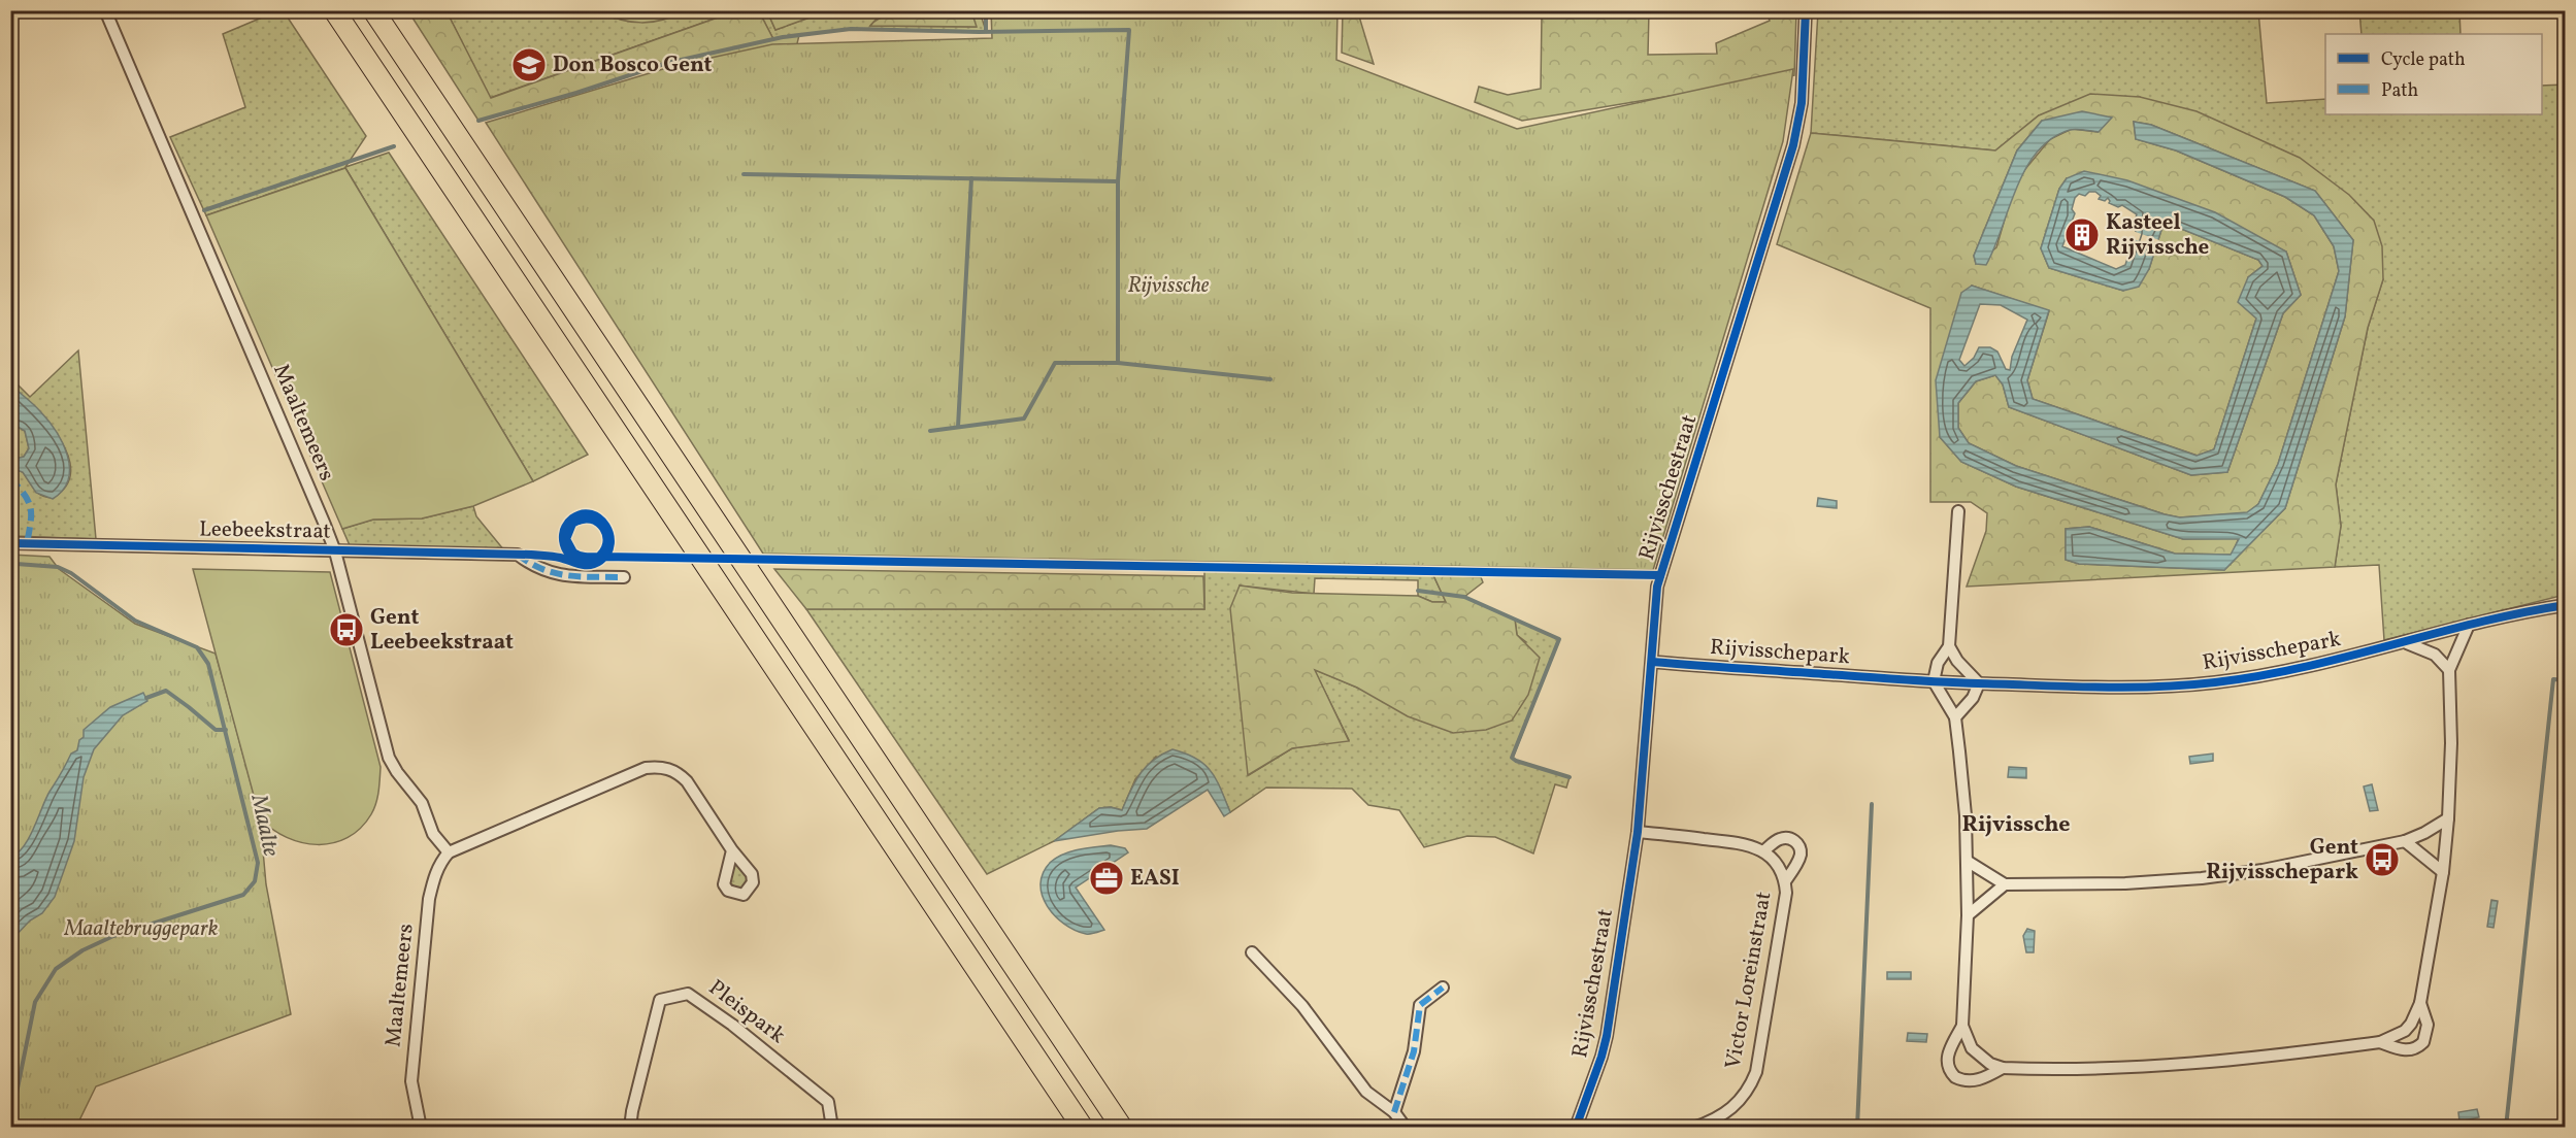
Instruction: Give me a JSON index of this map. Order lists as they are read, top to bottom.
{
  "streets": {
    "street": [
      "Maaltemeers",
      "Rijvisschestraat",
      "Leebeekstraat",
      "Rijvisschepark",
      "Victor Loreinstraat",
      "Pleispark"
    ]
  },
  "crossings": [
    ["Maaltemeers", "Leebeekstraat"],
    ["Rijvisschestraat", "Rijvisschepark"]
  ],
  "districts": ["Rijvissche"],
  "water": ["Maalte"],
  "parks": ["Rijvissche", "Maaltebruggepark"],
  "places": {
    "school or university": ["Don Bosco Gent"],
    "building": ["Kasteel Rijvissche"],
    "bus stop": ["Gent Leebeekstraat", "Gent Rijvisschepark"],
    "office": ["EASI"]
  },
  "legend": ["Cycle path", "Path"]
}
